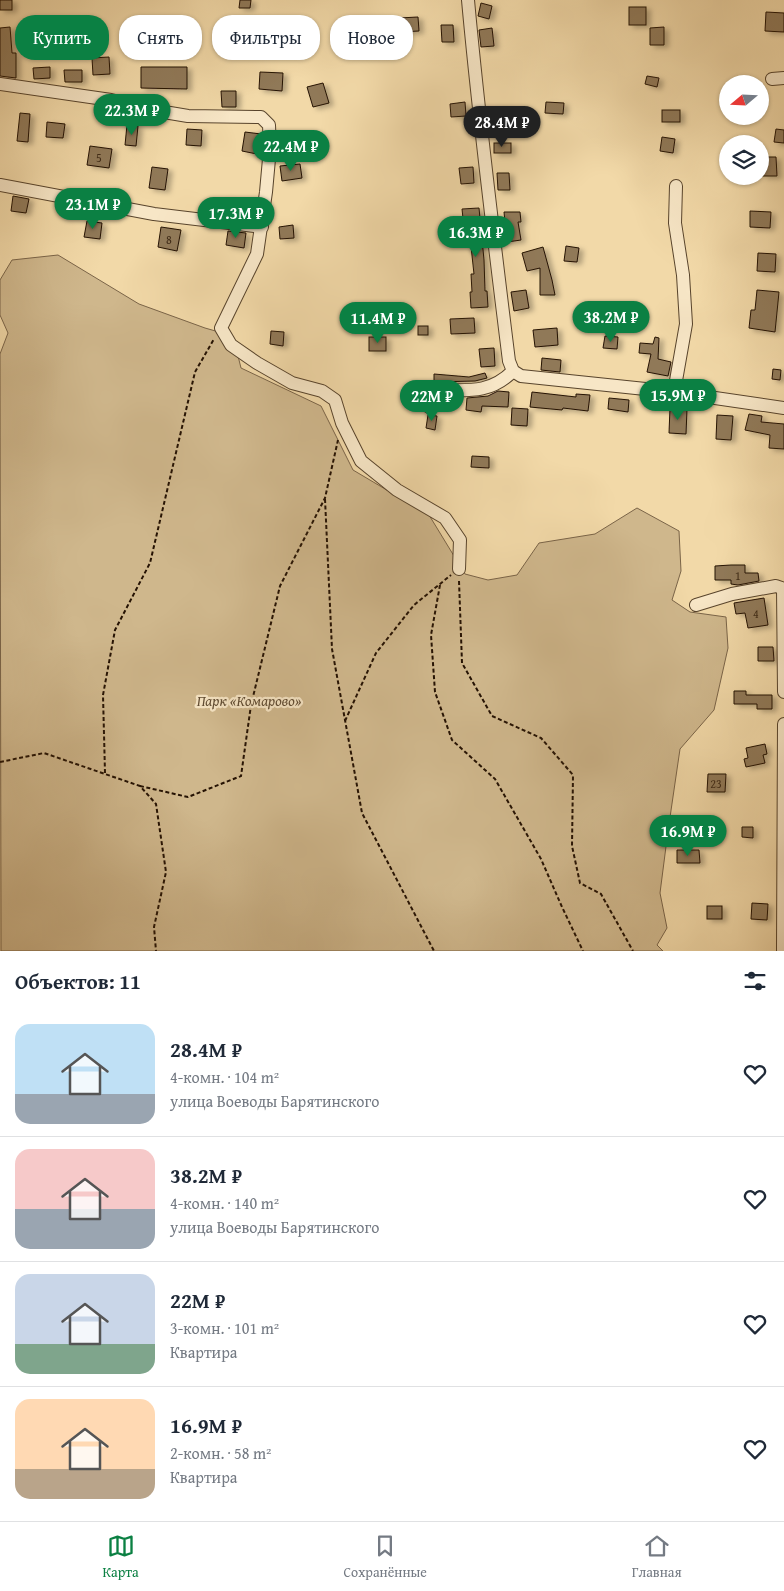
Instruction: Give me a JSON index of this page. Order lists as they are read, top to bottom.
{
  "parks": ["Парк «Комарово»"],
  "house_numbers": [
    "5",
    "8",
    "1",
    "4",
    "23"
  ],
  "north": "left",
  "page": {
    "chip": [
      "Купить",
      "Снять",
      "Фильтры",
      "Новое"
    ],
    "price": [
      "22.3M ₽",
      "28.4M ₽",
      "22.4M ₽",
      "23.1M ₽",
      "17.3M ₽",
      "16.3M ₽",
      "38.2M ₽",
      "11.4M ₽",
      "15.9M ₽",
      "22M ₽",
      "16.9M ₽"
    ],
    "heading": "Объектов: 11",
    "list": [
      {
        "name": "28.4M ₽",
        "note": "4-комн. · 104 m² · улица Воеводы Барятинского"
      },
      {
        "name": "38.2M ₽",
        "note": "4-комн. · 140 m² · улица Воеводы Барятинского"
      },
      {
        "name": "22M ₽",
        "note": "3-комн. · 101 m² · Квартира"
      },
      {
        "name": "16.9M ₽",
        "note": "2-комн. · 58 m² · Квартира"
      }
    ],
    "tabs": ["Карта", "Сохранённые", "Главная"]
  }
}
